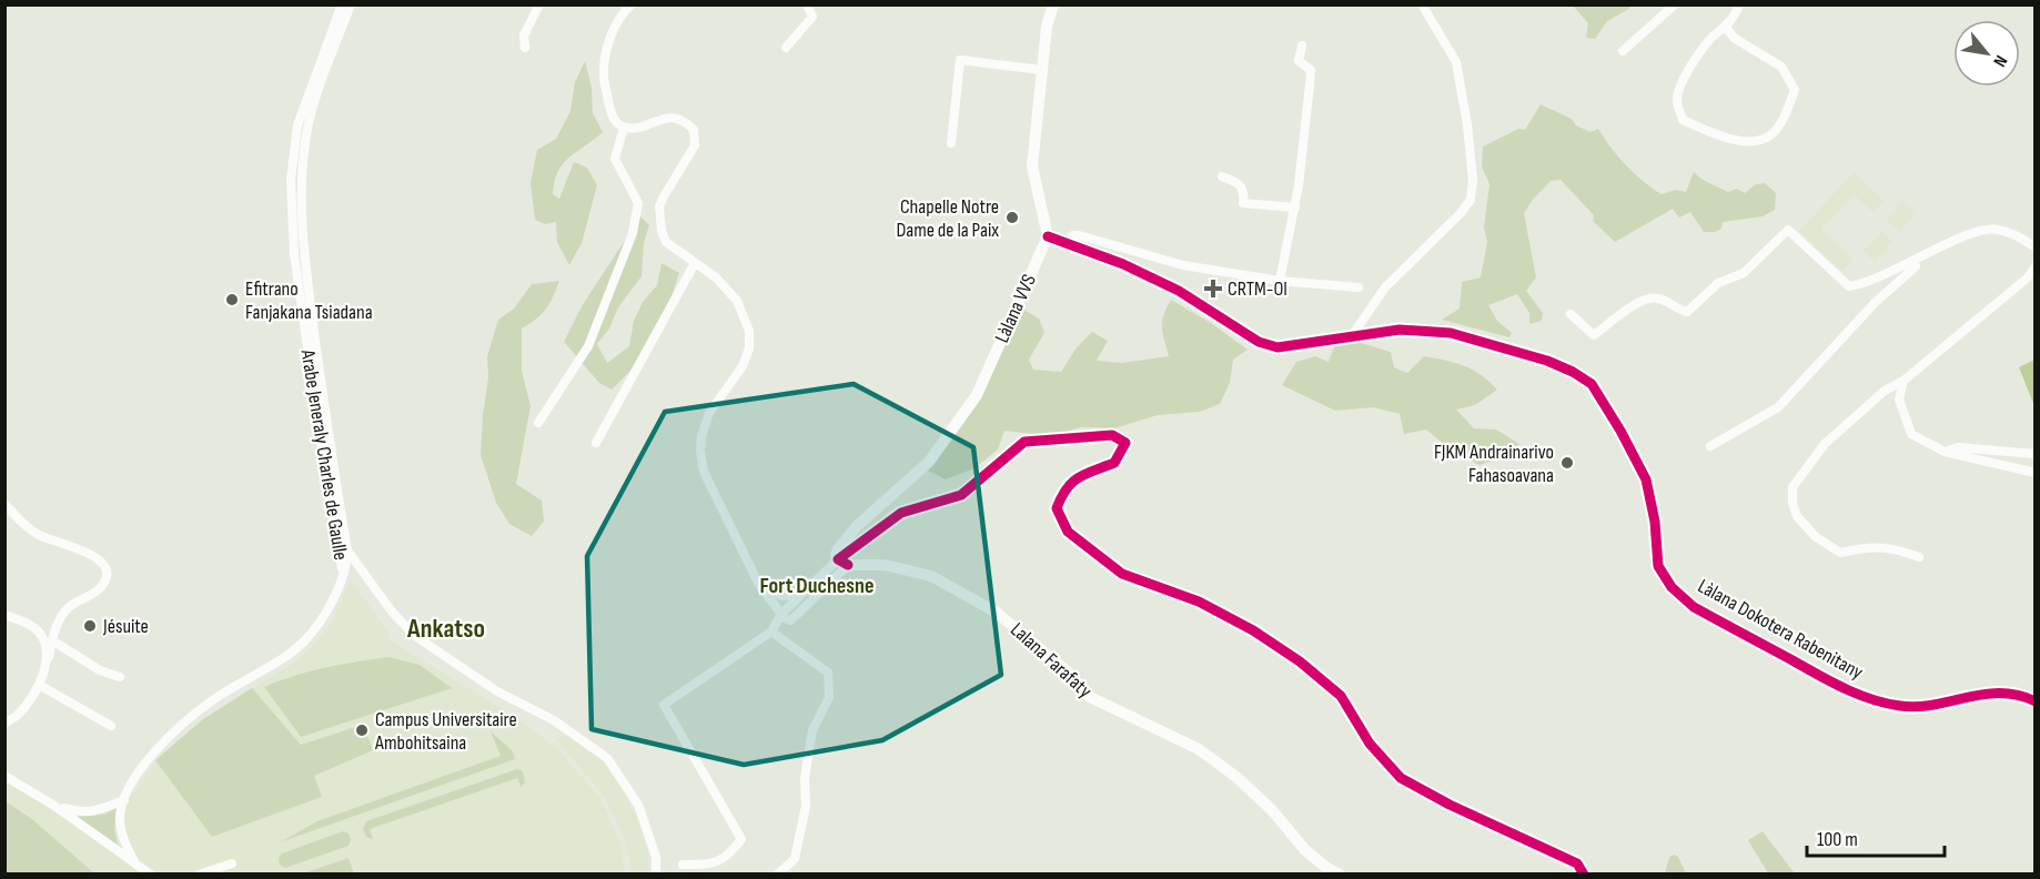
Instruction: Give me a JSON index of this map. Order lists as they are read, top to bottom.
{
  "streets": {
    "main road": ["Làlana VVS", "Lalana Farafaty"],
    "street": ["Arabe Jeneraly Charles de Gaulle", "Làlana Dokotera Rabenitany"]
  },
  "crossings": [
    ["Làlana VVS", "Làlana Dokotera Rabenitany"],
    ["Làlana VVS", "Lalana Farafaty"]
  ],
  "districts": ["Fort Duchesne", "Ankatso"],
  "places": {
    "other": [
      "Chapelle Notre Dame de la Paix",
      "Efitrano Fanjakana Tsiadana",
      "FJKM Andrainarivo Fahasoavana",
      "Jésuite",
      "Campus Universitaire Ambohitsaina"
    ],
    "health": ["CRTM-OI"]
  },
  "scale_bar": "100 m",
  "north": "bottom right"
}
